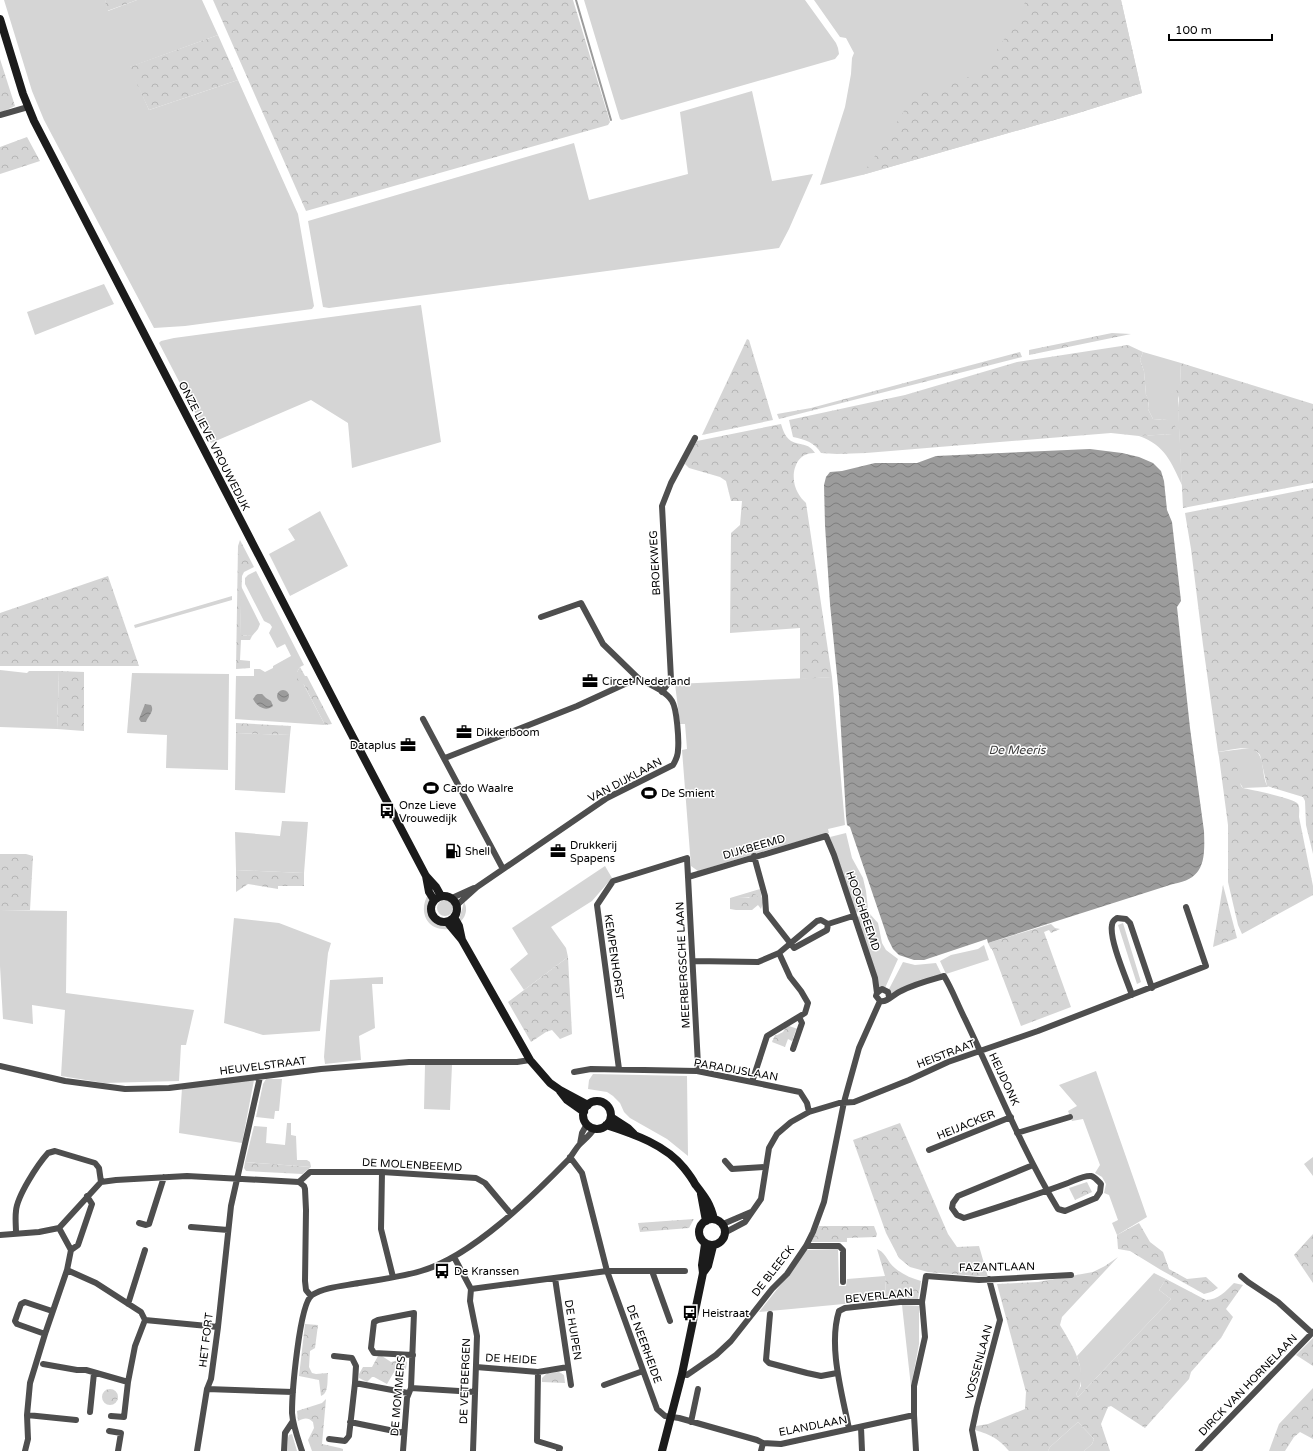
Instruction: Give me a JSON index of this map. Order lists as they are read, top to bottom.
{
  "streets": {
    "main road": ["ONZE LIEVE VROUWEDIJK"],
    "street": [
      "BROEKWEG",
      "VAN DIJKLAAN",
      "DIJKBEEMD",
      "HOOGHBEEMD",
      "KEMPENHORST",
      "MEERBERGSCHE LAAN",
      "HEISTRAAT",
      "HEUVELSTRAAT",
      "PARADIJSLAAN",
      "HEIJDONK",
      "HEIJACKER",
      "DE MOLENBEEMD",
      "FAZANTLAAN",
      "DE BLEECK",
      "BEVERLAAN",
      "DE HUIPEN",
      "HET FORT",
      "DE NEERHEIDE",
      "DE HEIDE",
      "VOSSENLAAN",
      "DE VETBERGEN",
      "DIRCK VAN HORNELAAN",
      "DE MOMMERS",
      "ELANDLAAN"
    ]
  },
  "crossings": [
    ["ONZE LIEVE VROUWEDIJK", "VAN DIJKLAAN"],
    ["BROEKWEG", "VAN DIJKLAAN"],
    ["DIJKBEEMD", "HOOGHBEEMD"],
    ["DIJKBEEMD", "MEERBERGSCHE LAAN"],
    ["HOOGHBEEMD", "HEIJDONK"],
    ["KEMPENHORST", "MEERBERGSCHE LAAN"],
    ["KEMPENHORST", "PARADIJSLAAN"],
    ["MEERBERGSCHE LAAN", "PARADIJSLAAN"],
    ["HEISTRAAT", "PARADIJSLAAN"],
    ["HEISTRAAT", "HEIJDONK"],
    ["HEISTRAAT", "DE BLEECK"],
    ["HEUVELSTRAAT", "HET FORT"],
    ["HEIJDONK", "HEIJACKER"],
    ["FAZANTLAAN", "BEVERLAAN"],
    ["FAZANTLAAN", "VOSSENLAAN"],
    ["BEVERLAAN", "ELANDLAAN"],
    ["DE HUIPEN", "DE HEIDE"],
    ["DE NEERHEIDE", "ELANDLAAN"],
    ["DE HEIDE", "DE VETBERGEN"]
  ],
  "water": ["De Meeris"],
  "places": {
    "office": [
      "Circet Nederland",
      "Dikkerboom",
      "Dataplus",
      "Drukkerij Spapens"
    ],
    "sports": ["Cardo Waalre", "De Smient"],
    "bus stop": ["Onze Lieve Vrouwedijk", "De Kranssen", "Heistraat"],
    "fuel station": ["Shell"]
  },
  "scale_bar": "100 m"
}
